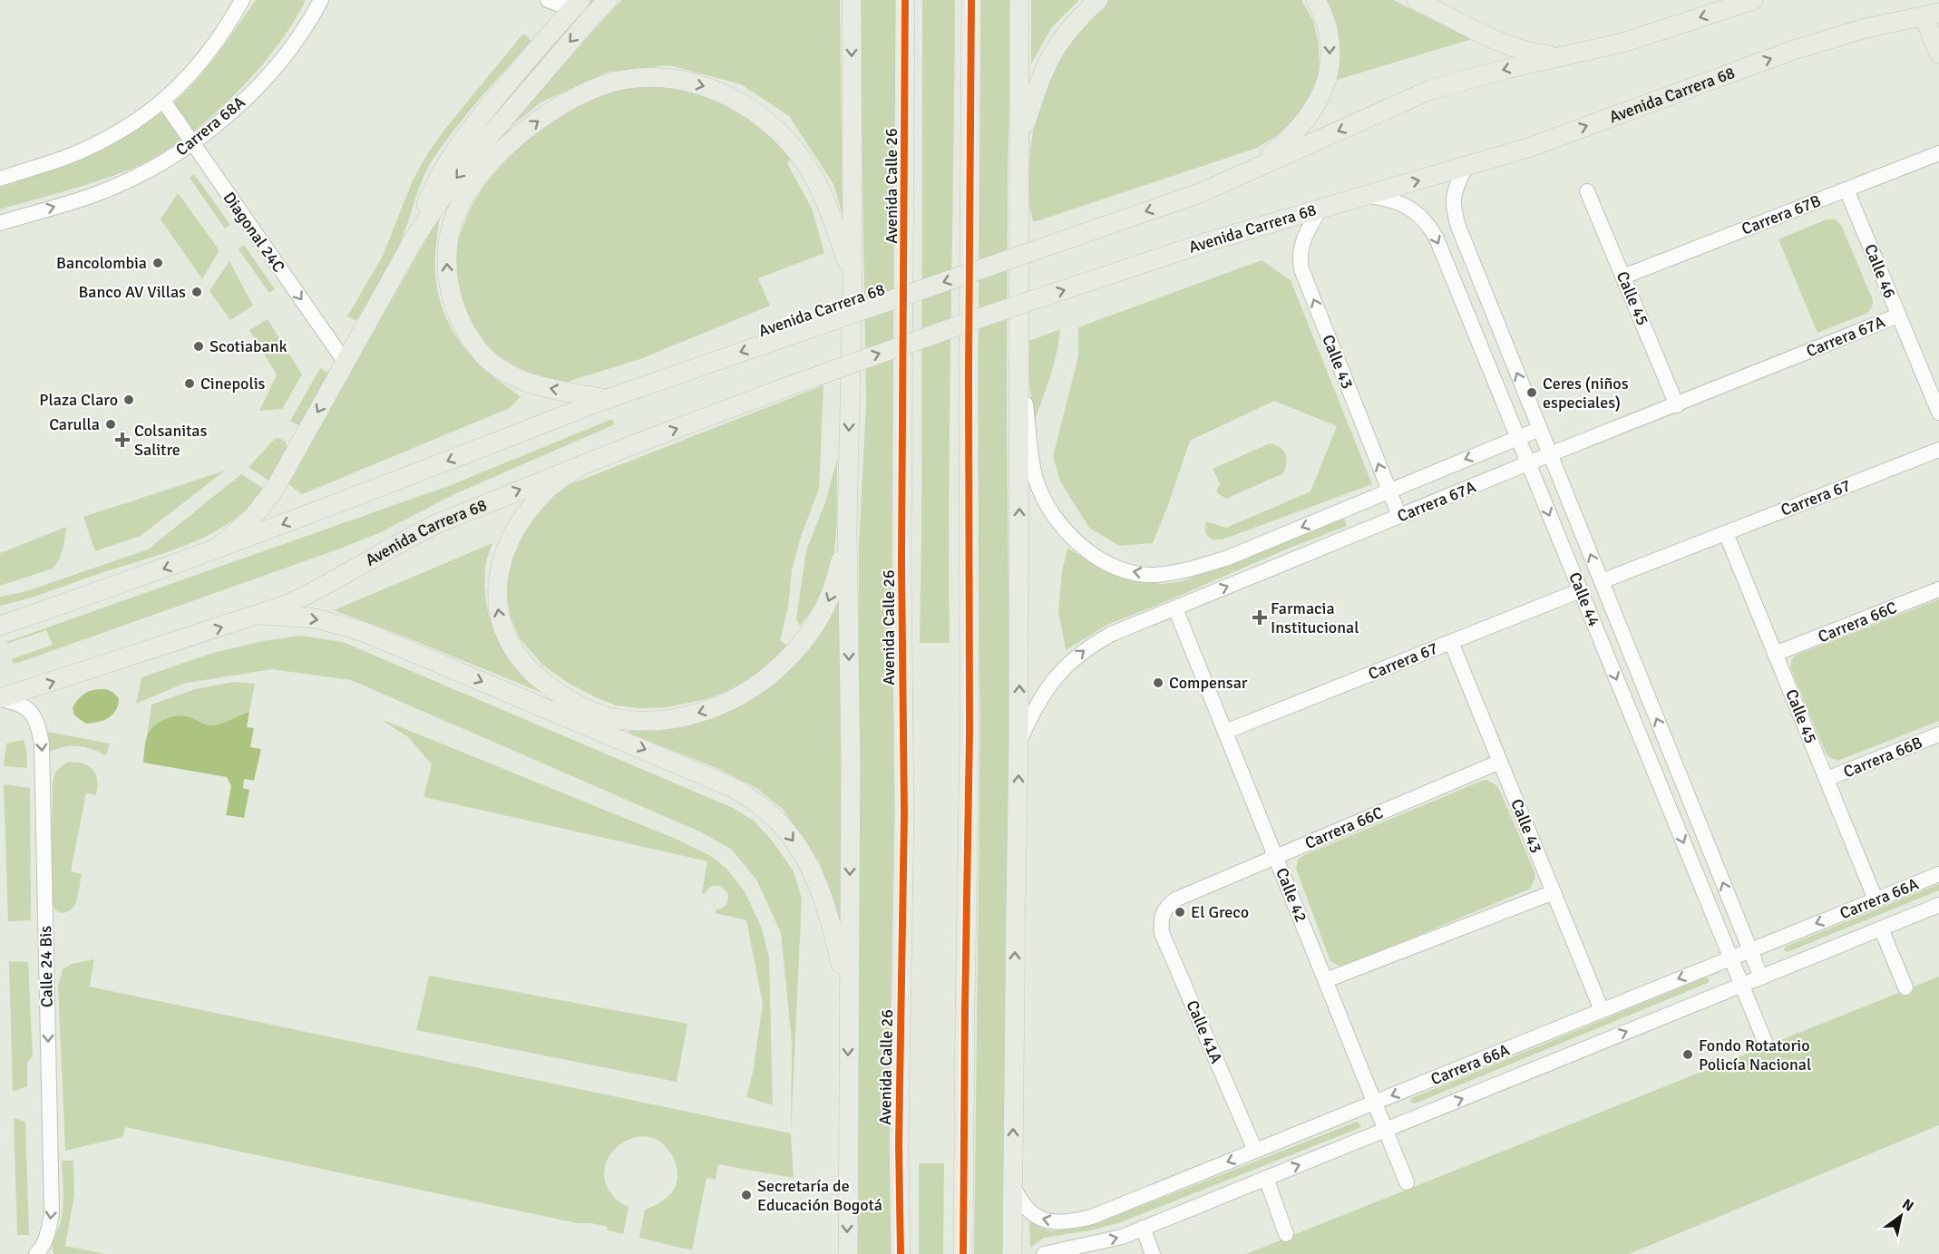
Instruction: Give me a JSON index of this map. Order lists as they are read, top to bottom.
{
  "streets": {
    "main road": ["Avenida Carrera 68", "Avenida Calle 26"],
    "street": [
      "Carrera 68A",
      "Carrera 67B",
      "Diagonal 24C",
      "Calle 46",
      "Calle 45",
      "Carrera 67A",
      "Calle 43",
      "Carrera 67",
      "Calle 44",
      "Carrera 66C",
      "Carrera 66B",
      "Calle 42",
      "Carrera 66A",
      "Calle 24 Bis",
      "Calle 41A"
    ]
  },
  "crossings": [
    ["Avenida Carrera 68", "Calle 43"],
    ["Avenida Carrera 68", "Calle 44"],
    ["Avenida Carrera 68", "Calle 24 Bis"],
    ["Carrera 68A", "Diagonal 24C"],
    ["Carrera 67B", "Calle 46"],
    ["Carrera 67B", "Calle 45"],
    ["Calle 46", "Carrera 67A"],
    ["Calle 45", "Carrera 67A"],
    ["Calle 45", "Carrera 67"],
    ["Calle 45", "Carrera 66C"],
    ["Calle 45", "Carrera 66B"],
    ["Calle 45", "Carrera 66A"],
    ["Carrera 67A", "Calle 43"],
    ["Carrera 67A", "Calle 44"],
    ["Carrera 67A", "Calle 42"],
    ["Calle 43", "Carrera 67"],
    ["Calle 43", "Carrera 66C"],
    ["Calle 43", "Carrera 66A"],
    ["Carrera 67", "Calle 44"],
    ["Carrera 67", "Calle 42"],
    ["Calle 44", "Carrera 66A"],
    ["Carrera 66C", "Calle 42"],
    ["Carrera 66C", "Calle 41A"],
    ["Calle 42", "Carrera 66A"],
    ["Carrera 66A", "Calle 41A"]
  ],
  "one_way": ["Diagonal 24C", "Calle 43", "Calle 24 Bis"],
  "places": {
    "other": [
      "Bancolombia",
      "Banco AV Villas",
      "Scotiabank",
      "Cinepolis",
      "Ceres (niños especiales)",
      "Plaza Claro",
      "Carulla",
      "Compensar",
      "El Greco",
      "Fondo Rotatorio Policía Nacional",
      "Secretaría de Educación Bogotá"
    ],
    "health": ["Colsanitas Salitre", "Farmacia Institucional"]
  },
  "north": "top right"
}
